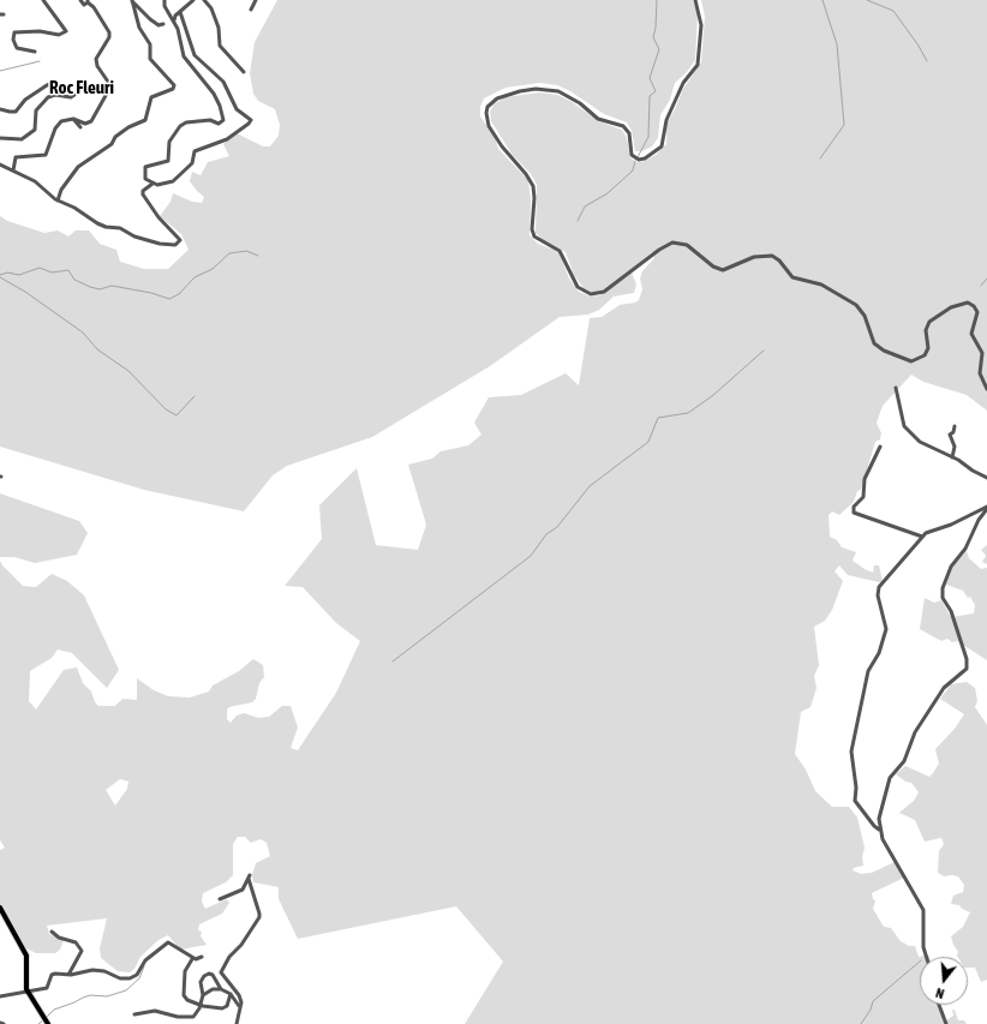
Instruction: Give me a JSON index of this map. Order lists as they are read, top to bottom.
{
  "districts": ["Roc Fleuri"],
  "north": "bottom"
}
